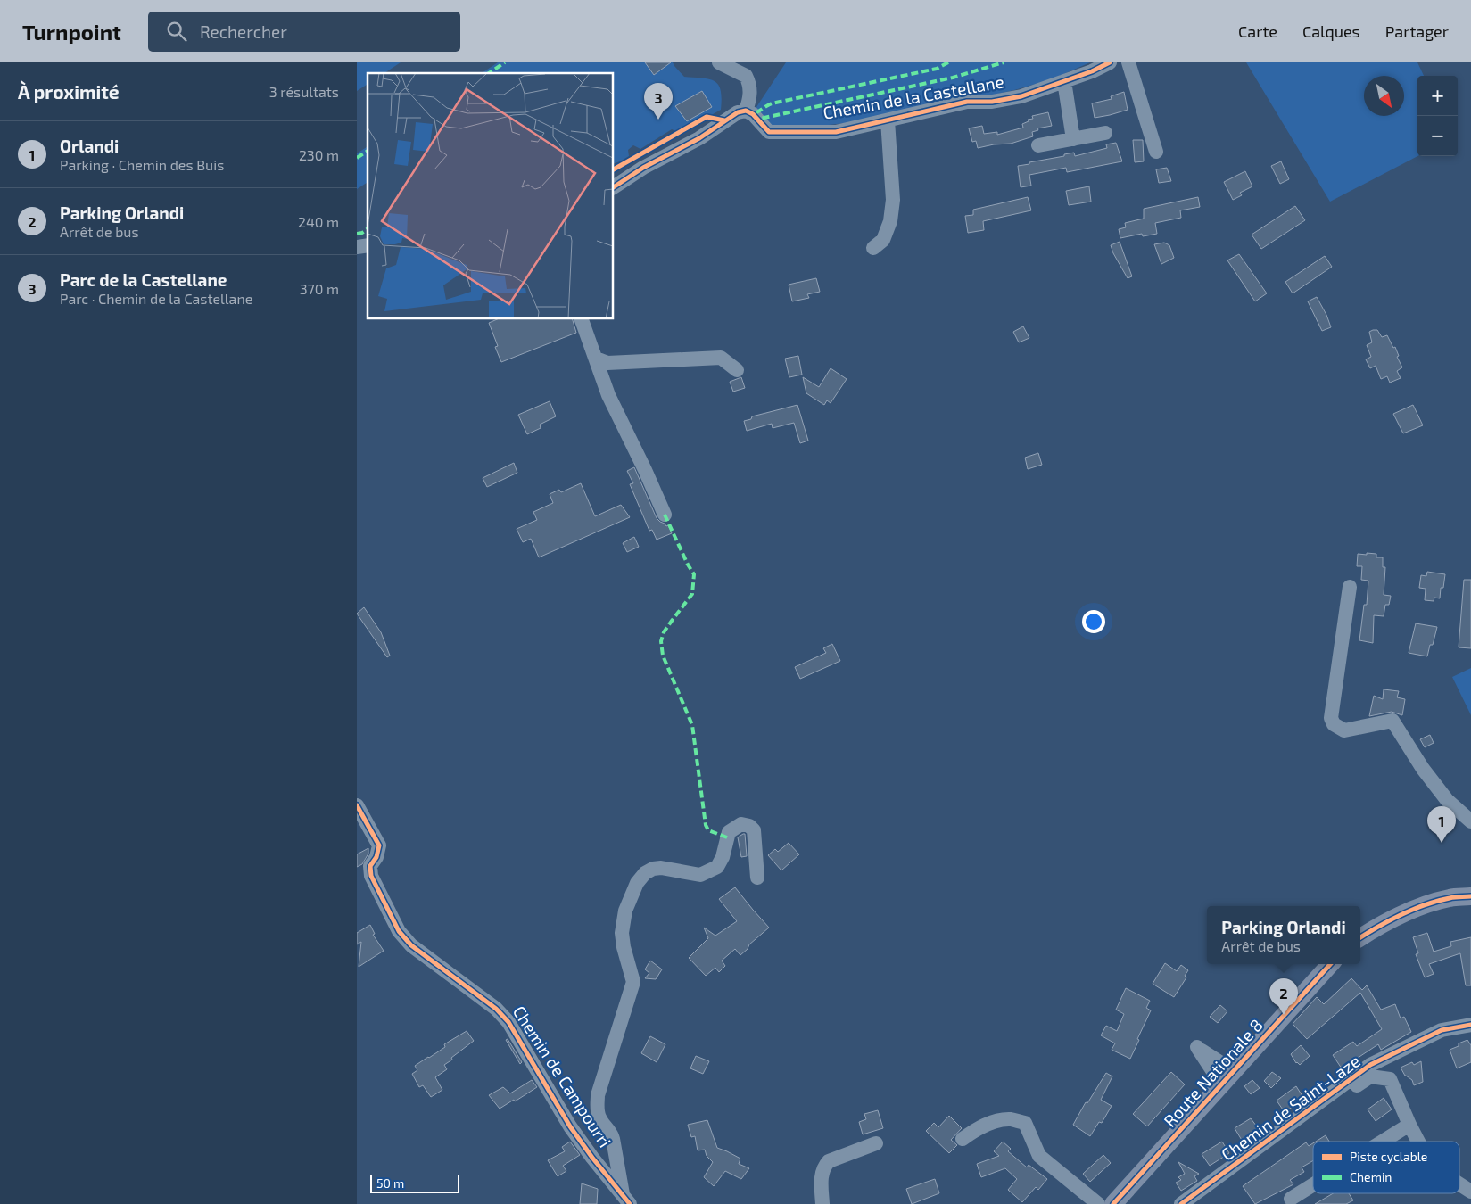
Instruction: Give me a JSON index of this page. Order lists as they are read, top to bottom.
{
  "streets": {
    "main road": ["Route Nationale 8"],
    "street": ["Chemin de la Castellane", "Chemin de Campourri", "Chemin de Saint-Laze"]
  },
  "legend": ["Piste cyclable", "Chemin"],
  "scale_bar": "50 m",
  "north": "bottom right",
  "page": {
    "header": "Turnpoint",
    "search": "Rechercher",
    "nav": ["Carte", "Calques", "Partager"],
    "heading": ["À proximité", "3 résultats"],
    "map_buttons": ["+", "−"],
    "pins": ["3", "1", "2"],
    "list": [
      {
        "mark": "1",
        "name": "Orlandi",
        "note": "Parking · Chemin des Buis",
        "value": "230 m"
      },
      {
        "mark": "2",
        "name": "Parking Orlandi",
        "note": "Arrêt de bus",
        "value": "240 m"
      },
      {
        "mark": "3",
        "name": "Parc de la Castellane",
        "note": "Parc · Chemin de la Castellane",
        "value": "370 m"
      }
    ],
    "popup": ["Parking Orlandi", "Arrêt de bus"],
    "scale": "50 m"
  }
}
